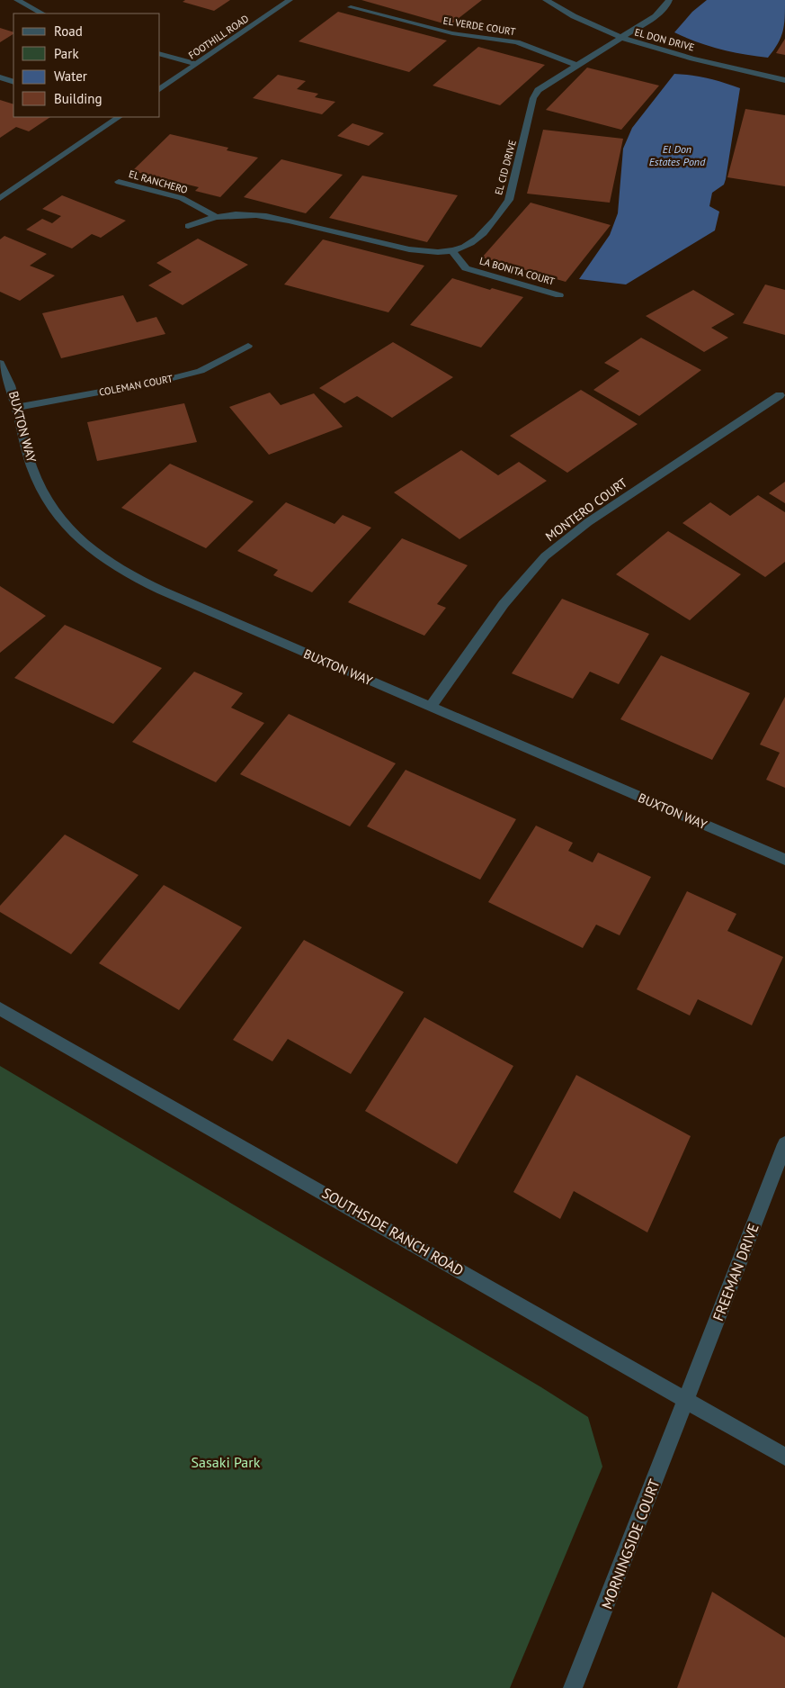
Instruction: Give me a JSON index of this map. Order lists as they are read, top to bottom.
{
  "streets": {
    "street": [
      "EL VERDE COURT",
      "FOOTHILL ROAD",
      "EL DON DRIVE",
      "EL CID DRIVE",
      "EL RANCHERO",
      "LA BONITA COURT",
      "COLEMAN COURT",
      "BUXTON WAY",
      "MONTERO COURT",
      "SOUTHSIDE RANCH ROAD",
      "FREEMAN DRIVE",
      "MORNINGSIDE COURT"
    ]
  },
  "crossings": [
    ["EL VERDE COURT", "EL CID DRIVE"],
    ["EL DON DRIVE", "EL CID DRIVE"],
    ["EL CID DRIVE", "EL RANCHERO"],
    ["EL CID DRIVE", "LA BONITA COURT"],
    ["COLEMAN COURT", "BUXTON WAY"],
    ["BUXTON WAY", "MONTERO COURT"],
    ["SOUTHSIDE RANCH ROAD", "FREEMAN DRIVE"],
    ["SOUTHSIDE RANCH ROAD", "MORNINGSIDE COURT"],
    ["FREEMAN DRIVE", "MORNINGSIDE COURT"]
  ],
  "water": ["El Don Estates Pond"],
  "parks": ["Sasaki Park"],
  "legend": [
    "Road",
    "Park",
    "Water",
    "Building"
  ]
}
